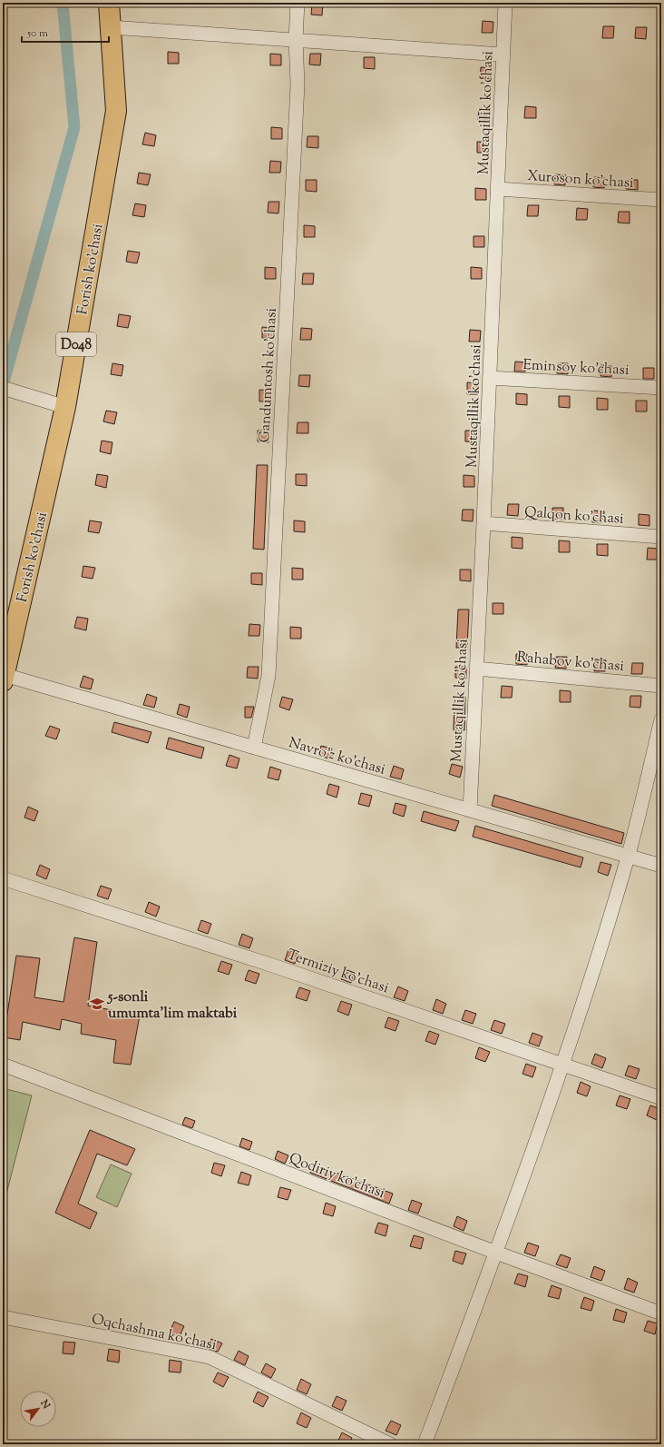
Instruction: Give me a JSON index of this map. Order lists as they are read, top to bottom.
{
  "streets": {
    "main road": ["Forish ko'chasi", "D048"],
    "street": [
      "Mustaqillik ko'chasi",
      "Xuroson ko'chasi",
      "Eminsoy ko'chasi",
      "Gandumtosh ko'chasi",
      "Qalqon ko'chasi",
      "Rahabov ko'chasi",
      "Navro'z ko'chasi",
      "Termiziy ko'chasi",
      "Qodiriy ko'chasi",
      "Oqchashma ko'chasi"
    ]
  },
  "crossings": [
    ["Mustaqillik ko'chasi", "Xuroson ko'chasi"],
    ["Mustaqillik ko'chasi", "Eminsoy ko'chasi"],
    ["Mustaqillik ko'chasi", "Qalqon ko'chasi"],
    ["Mustaqillik ko'chasi", "Rahabov ko'chasi"],
    ["Mustaqillik ko'chasi", "Navro'z ko'chasi"],
    ["Forish ko'chasi", "Navro'z ko'chasi"],
    ["Gandumtosh ko'chasi", "Navro'z ko'chasi"]
  ],
  "places": {
    "school or university": ["5-sonli umumta'lim maktabi"]
  },
  "scale_bar": "50 m",
  "north": "top right"
}
